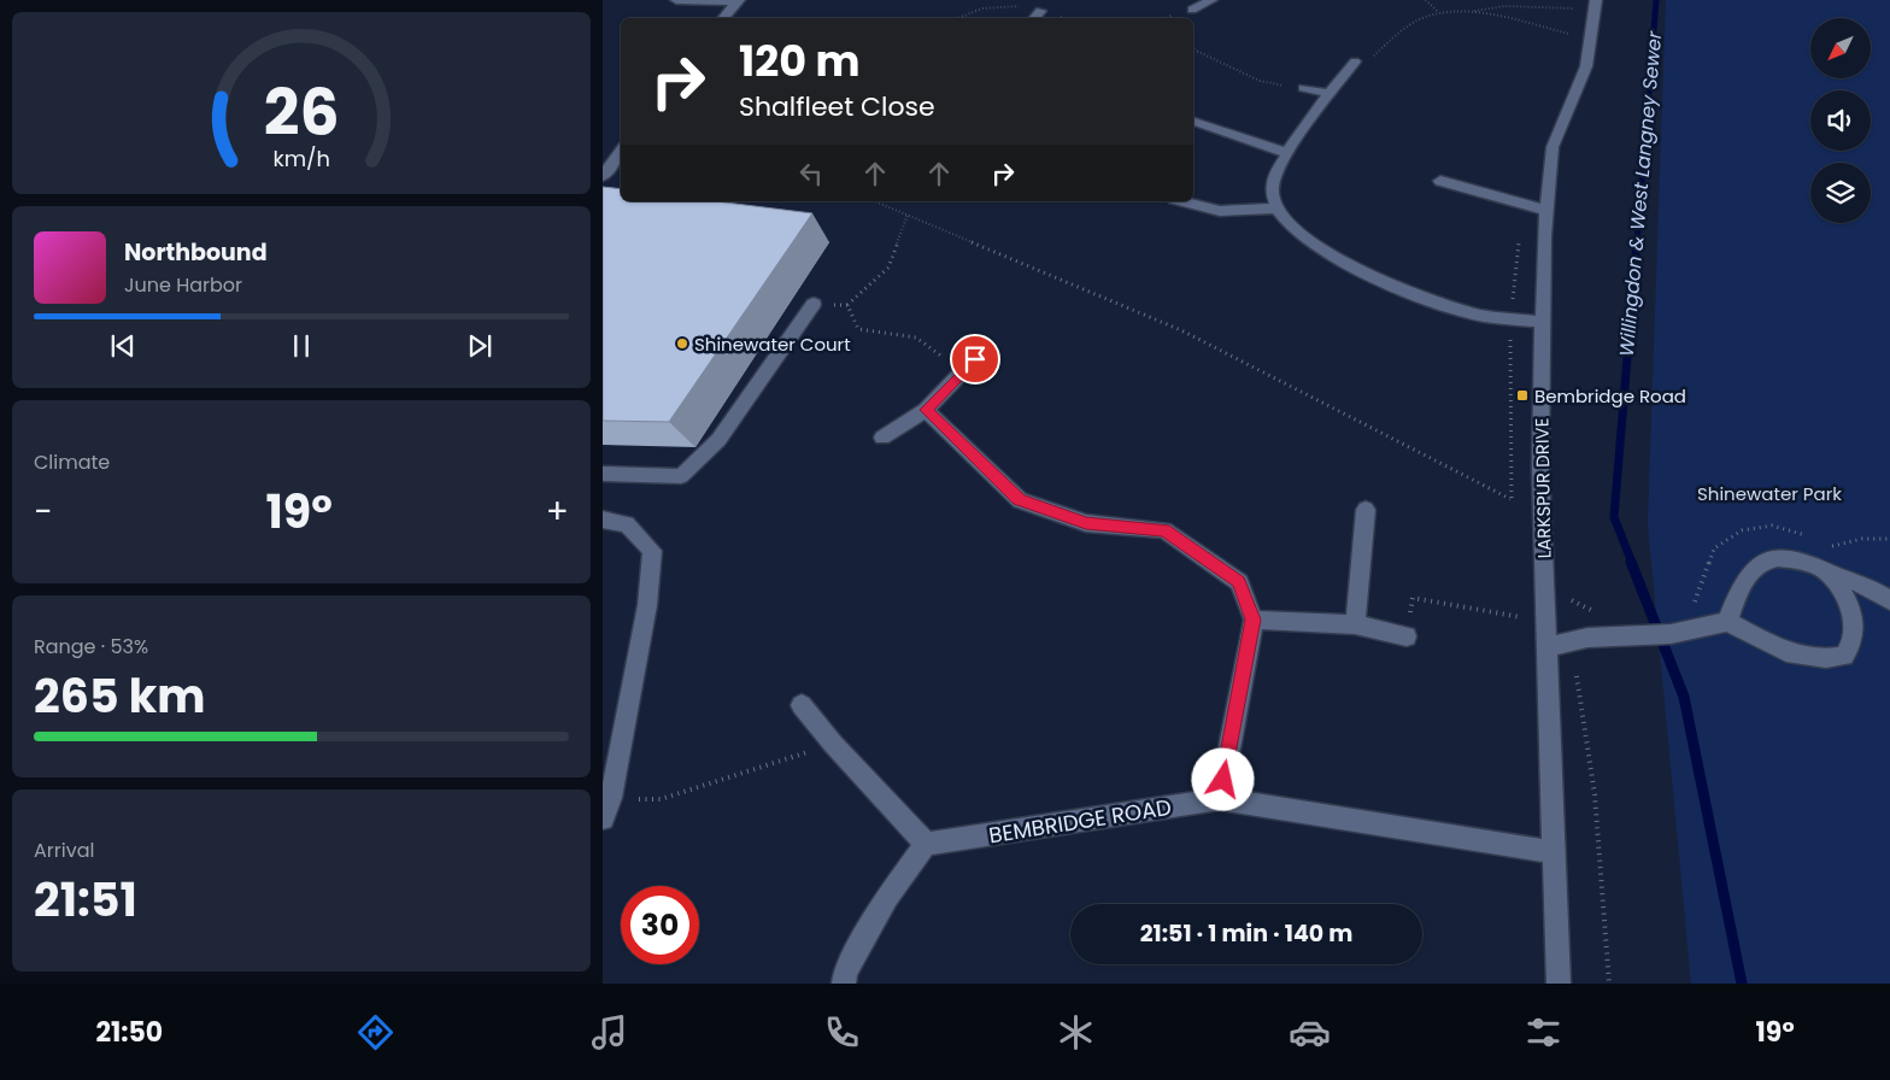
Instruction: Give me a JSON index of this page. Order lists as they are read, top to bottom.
{
  "streets": {
    "street": ["LARKSPUR DRIVE", "BEMBRIDGE ROAD"]
  },
  "crossings": [
    ["LARKSPUR DRIVE", "BEMBRIDGE ROAD"]
  ],
  "water": ["Willingdon & West Langney Sewer"],
  "parks": ["Shinewater Park"],
  "places": {
    "other": ["Shinewater Court"],
    "transit": ["Bembridge Road"]
  },
  "north": "bottom left",
  "page": {
    "turn": ["120 m", "Shalfleet Close"],
    "song": ["Northbound", "June Harbor"],
    "tile": [
      "Climate",
      ["Range · 53%", "265 km"],
      ["Arrival", "21:51"]
    ],
    "heat": ["−", "19°", "+"],
    "limit": "30",
    "trip": "21:51 · 1 min · 140 m",
    "tabs": ["21:50", "19°"],
    "gauge": ["26", "km/h"]
  }
}
